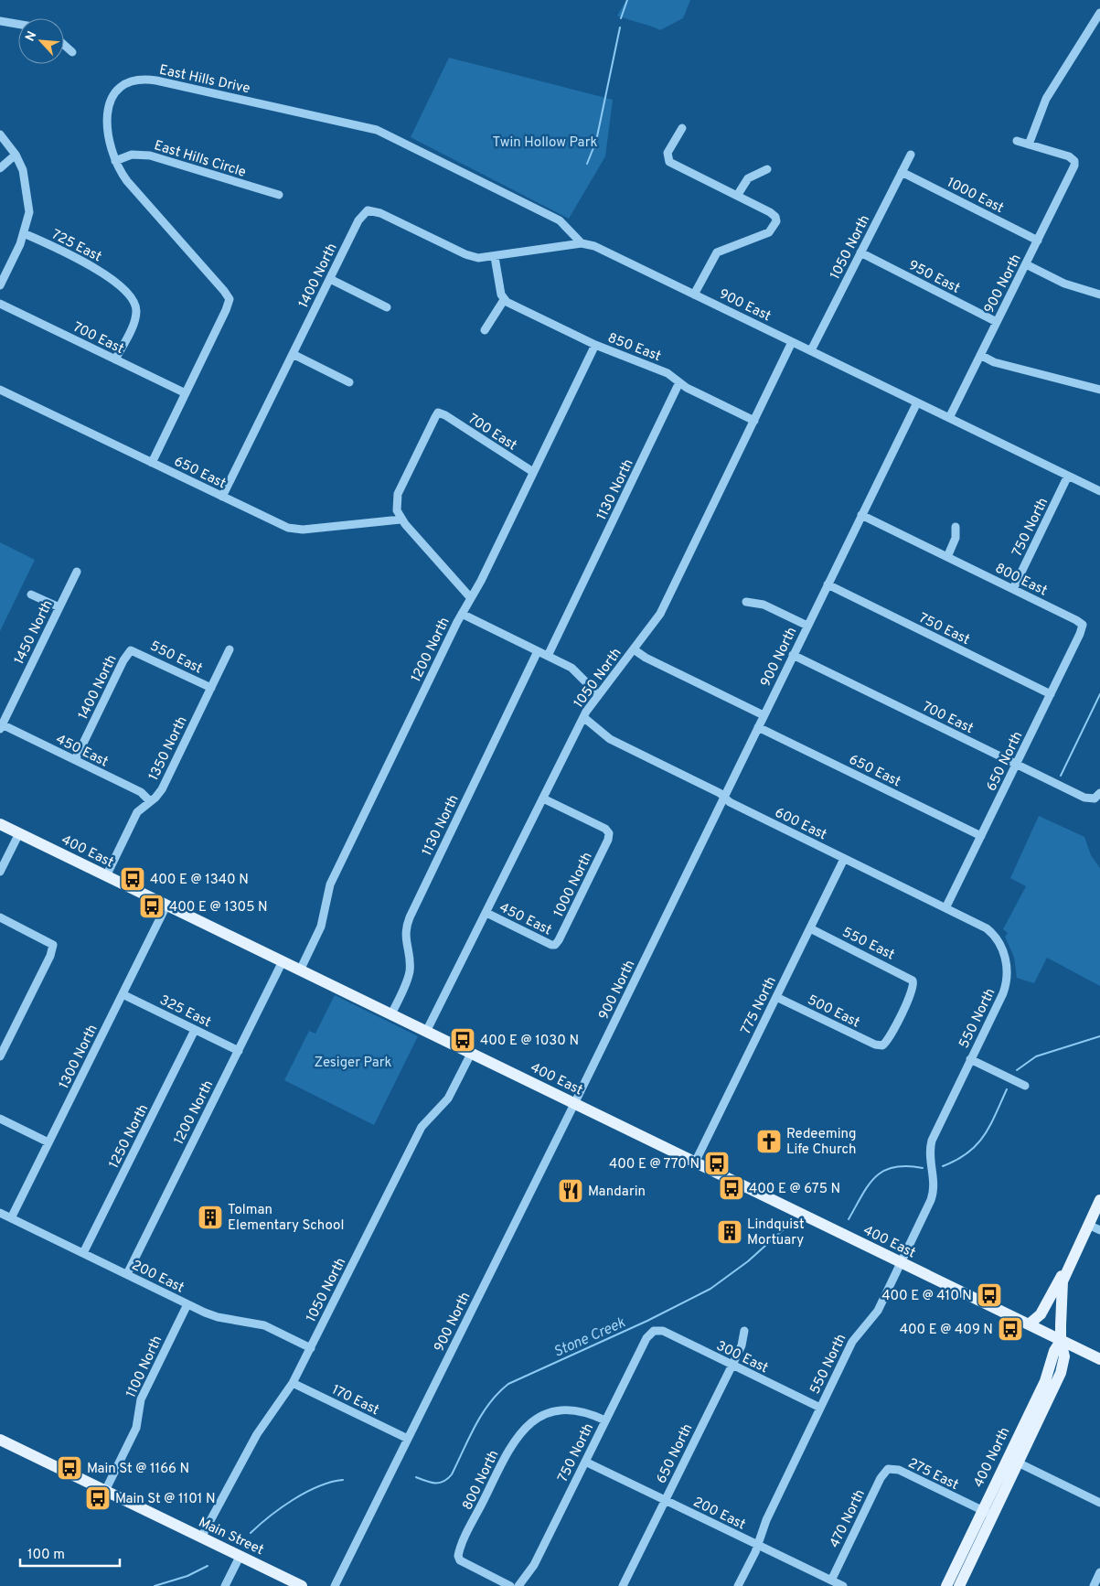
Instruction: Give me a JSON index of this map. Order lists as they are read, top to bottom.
{
  "streets": {
    "main road": ["400 East", "400 North", "Main Street"],
    "street": [
      "East Hills Drive",
      "East Hills Circle",
      "1000 East",
      "725 East",
      "1050 North",
      "1400 North",
      "950 East",
      "900 North",
      "900 East",
      "700 East",
      "850 East",
      "650 East",
      "1130 North",
      "750 North",
      "800 East",
      "750 East",
      "1450 North",
      "1200 North",
      "550 East",
      "1350 North",
      "450 East",
      "650 North",
      "600 East",
      "1000 North",
      "775 North",
      "325 East",
      "500 East",
      "550 North",
      "1300 North",
      "1250 North",
      "200 East",
      "300 East",
      "1100 North",
      "170 East",
      "275 East",
      "800 North",
      "470 North"
    ]
  },
  "crossings": [
    ["East Hills Drive", "East Hills Circle"],
    ["East Hills Drive", "900 East"],
    ["East Hills Drive", "700 East"],
    ["East Hills Drive", "650 East"],
    ["1000 East", "1050 North"],
    ["1000 East", "900 North"],
    ["725 East", "700 East"],
    ["1050 North", "950 East"],
    ["1050 North", "900 East"],
    ["1050 North", "850 East"],
    ["1050 North", "450 East"],
    ["1050 North", "600 East"],
    ["1050 North", "400 East"],
    ["1050 North", "1000 North"],
    ["1050 North", "200 East"],
    ["1050 North", "170 East"],
    ["1050 North", "Main Street"],
    ["1400 North", "900 East"],
    ["1400 North", "650 East"],
    ["1400 North", "550 East"],
    ["1400 North", "450 East"],
    ["950 East", "900 North"],
    ["900 North", "900 East"],
    ["900 North", "700 East"],
    ["900 North", "650 East"],
    ["900 North", "800 East"],
    ["900 North", "750 East"],
    ["900 North", "600 East"],
    ["900 North", "400 East"],
    ["900 North", "170 East"],
    ["900 East", "750 North"],
    ["700 East", "650 East"],
    ["700 East", "1200 North"],
    ["700 East", "650 North"],
    ["850 East", "1130 North"],
    ["850 East", "1200 North"],
    ["650 East", "650 North"],
    ["1130 North", "400 East"],
    ["750 North", "800 East"],
    ["750 North", "200 East"],
    ["750 North", "300 East"],
    ["750 North", "800 North"],
    ["800 East", "650 North"],
    ["750 East", "650 North"],
    ["1450 North", "450 East"],
    ["1200 North", "400 East"],
    ["1200 North", "325 East"],
    ["1200 North", "200 East"],
    ["550 East", "1350 North"],
    ["550 East", "775 North"],
    ["550 East", "500 East"],
    ["1350 North", "450 East"],
    ["1350 North", "400 East"],
    ["450 East", "1000 North"],
    ["650 North", "600 East"],
    ["650 North", "200 East"],
    ["650 North", "300 East"],
    ["600 East", "775 North"],
    ["600 East", "550 North"],
    ["400 East", "775 North"],
    ["400 East", "550 North"],
    ["400 East", "1300 North"],
    ["400 East", "400 North"],
    ["775 North", "500 East"],
    ["325 East", "1300 North"],
    ["325 East", "1250 North"],
    ["550 North", "200 East"],
    ["550 North", "300 East"],
    ["1300 North", "200 East"],
    ["1250 North", "200 East"],
    ["200 East", "1100 North"],
    ["200 East", "470 North"],
    ["1100 North", "Main Street"],
    ["400 North", "275 East"],
    ["275 East", "470 North"]
  ],
  "water": ["Stone Creek"],
  "parks": ["Twin Hollow Park", "Zesiger Park"],
  "places": {
    "bus stop": [
      "400 E @ 1340 N",
      "400 E @ 1305 N",
      "400 E @ 1030 N",
      "400 E @ 770 N",
      "400 E @ 675 N",
      "400 E @ 410 N",
      "400 E @ 409 N",
      "Main St @ 1166 N",
      "Main St @ 1101 N"
    ],
    "church": ["Redeeming Life Church"],
    "restaurant": ["Mandarin"],
    "building": ["Tolman Elementary School", "Lindquist Mortuary"]
  },
  "scale_bar": "100 m",
  "north": "top left"
}
